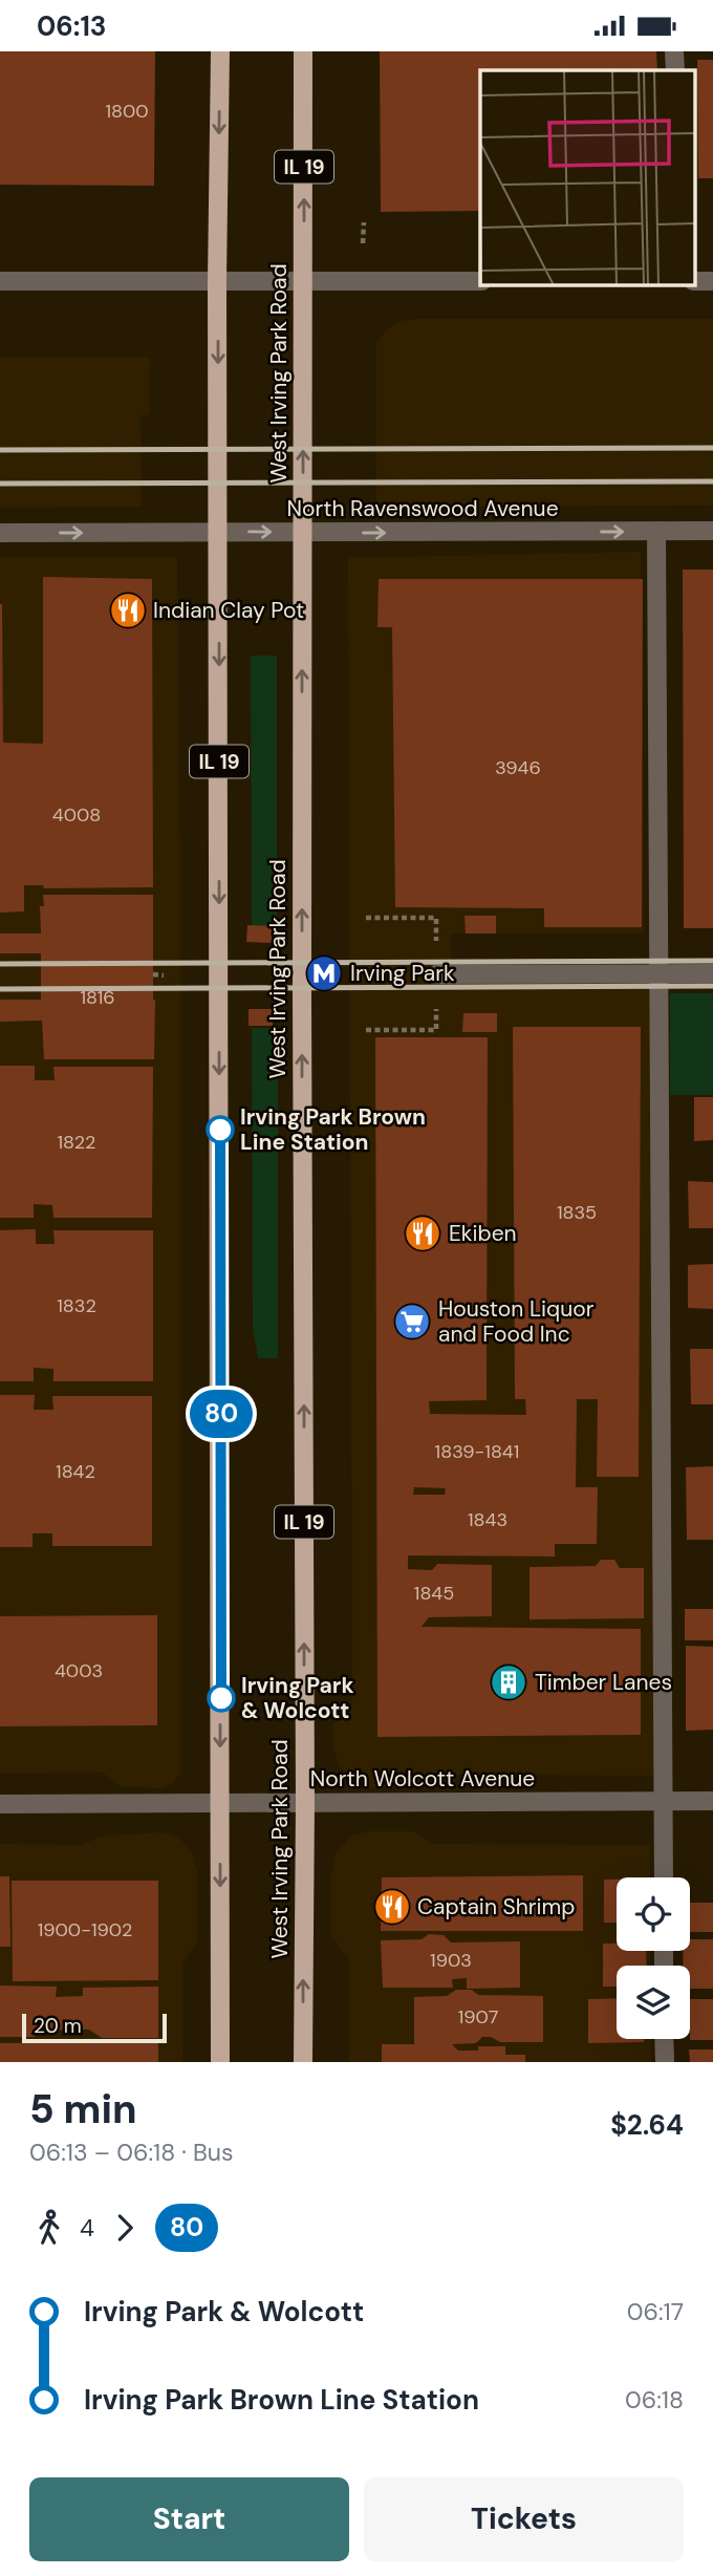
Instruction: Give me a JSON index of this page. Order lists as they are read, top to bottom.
{
  "streets": {
    "main road": ["IL 19", "West Irving Park Road"],
    "street": ["North Ravenswood Avenue", "North Wolcott Avenue"]
  },
  "crossings": [
    ["IL 19", "North Ravenswood Avenue"],
    ["IL 19", "North Wolcott Avenue"],
    ["West Irving Park Road", "North Ravenswood Avenue"],
    ["West Irving Park Road", "North Wolcott Avenue"]
  ],
  "one_way": ["North Ravenswood Avenue"],
  "places": {
    "restaurant": ["Indian Clay Pot", "Ekiben", "Captain Shrimp"],
    "metro station": ["Irving Park"],
    "other": ["Irving Park Brown Line Station", "Irving Park & Wolcott"],
    "supermarket": ["Houston Liquor and Food Inc"],
    "building": ["Timber Lanes"]
  },
  "lines": ["bus line 80"],
  "house_numbers": [
    "1800",
    "3946",
    "4008",
    "1816",
    "1822",
    "1835",
    "1832",
    "1839-1841",
    "1842",
    "1843",
    "1845",
    "4003",
    "1900-1902",
    "1903",
    "1907"
  ],
  "scale_bar": "20 m",
  "page": {
    "status": "06:13",
    "on_map": "80",
    "scale": "20 m",
    "heading": ["5 min", "06:13 – 06:18 · Bus", "$2.64"],
    "legs": ["4", "80"],
    "list": [
      {
        "name": "Irving Park & Wolcott",
        "value": "06:17"
      },
      {
        "name": "Irving Park Brown Line Station",
        "value": "06:18"
      }
    ],
    "buttons": ["Start", "Tickets"]
  }
}
